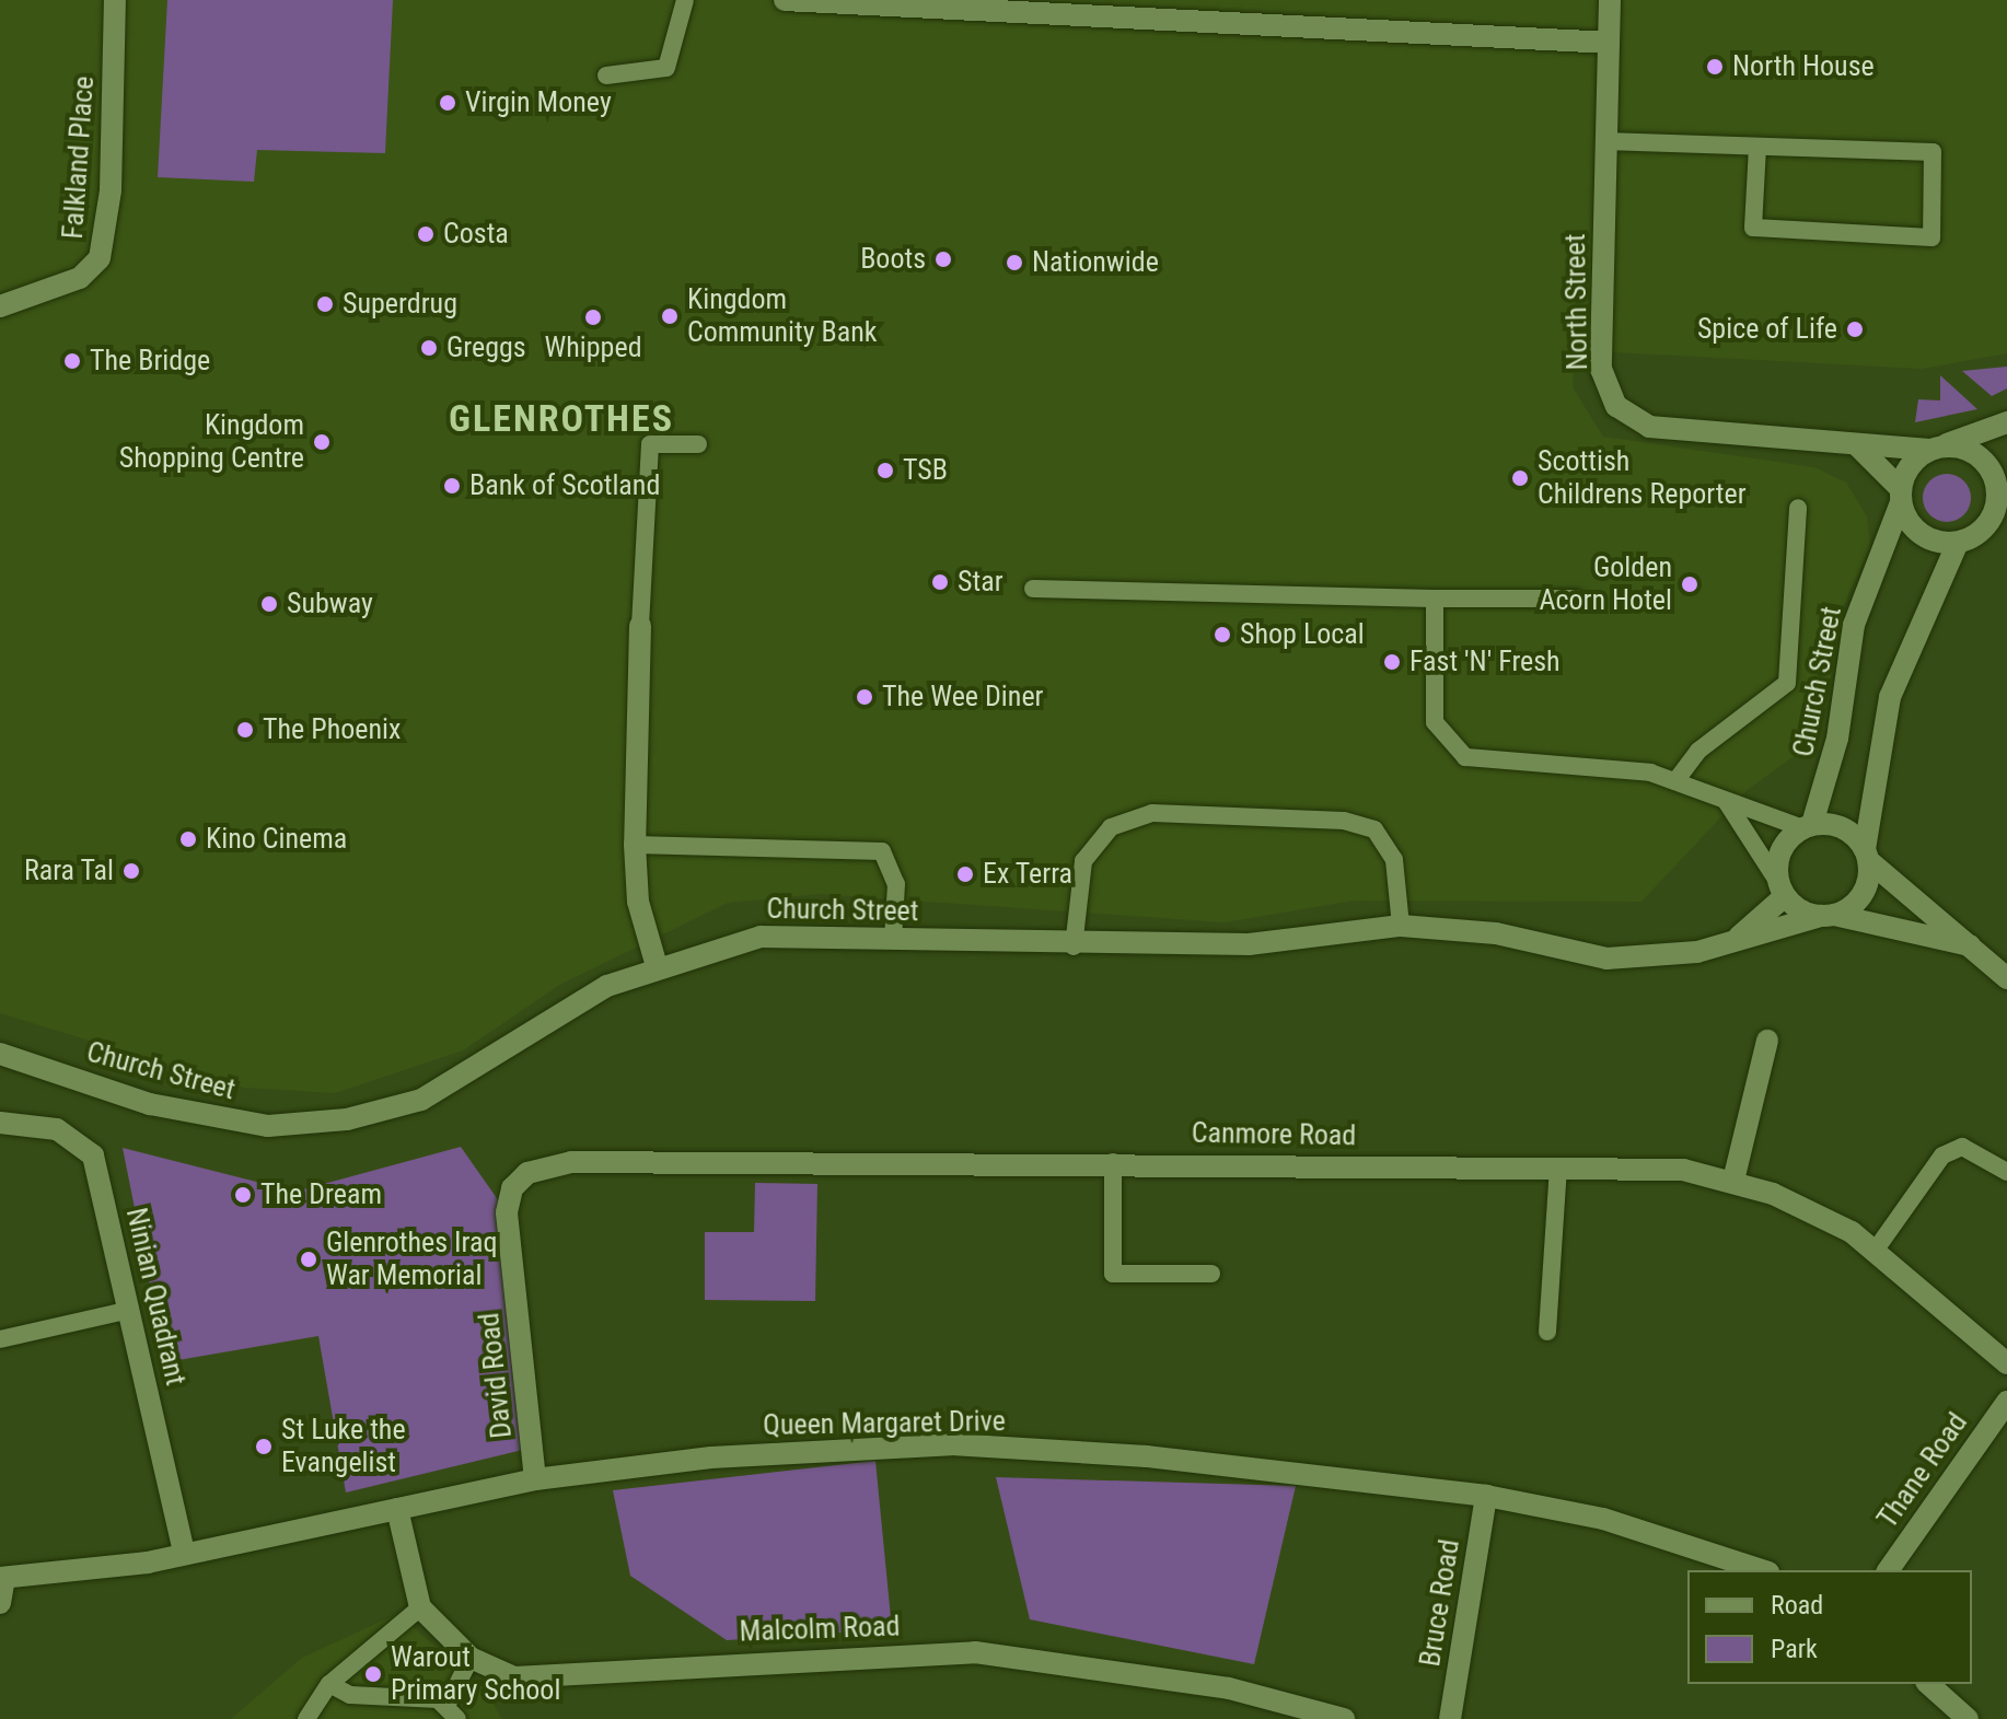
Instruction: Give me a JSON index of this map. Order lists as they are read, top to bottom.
{
  "streets": {
    "street": [
      "Falkland Place",
      "North Street",
      "Church Street",
      "Canmore Road",
      "Ninian Quadrant",
      "David Road",
      "Queen Margaret Drive",
      "Thane Road",
      "Bruce Road",
      "Malcolm Road"
    ]
  },
  "crossings": [
    ["North Street", "Church Street"],
    ["Canmore Road", "David Road"],
    ["Ninian Quadrant", "Queen Margaret Drive"],
    ["David Road", "Queen Margaret Drive"],
    ["Queen Margaret Drive", "Bruce Road"]
  ],
  "districts": ["GLENROTHES"],
  "places": [
    "North House",
    "Virgin Money",
    "Costa",
    "Boots",
    "Nationwide",
    "Superdrug",
    "Kingdom Community Bank",
    "Whipped",
    "Spice of Life",
    "Greggs",
    "The Bridge",
    "Kingdom Shopping Centre",
    "TSB",
    "Scottish Childrens Reporter",
    "Bank of Scotland",
    "Star",
    "Golden Acorn Hotel",
    "Subway",
    "Shop Local",
    "Fast 'N' Fresh",
    "The Wee Diner",
    "The Phoenix",
    "Kino Cinema",
    "Rara Tal",
    "Ex Terra",
    "The Dream",
    "Glenrothes Iraq War Memorial",
    "St Luke the Evangelist",
    "Warout Primary School"
  ],
  "legend": ["Road", "Park"]
}
